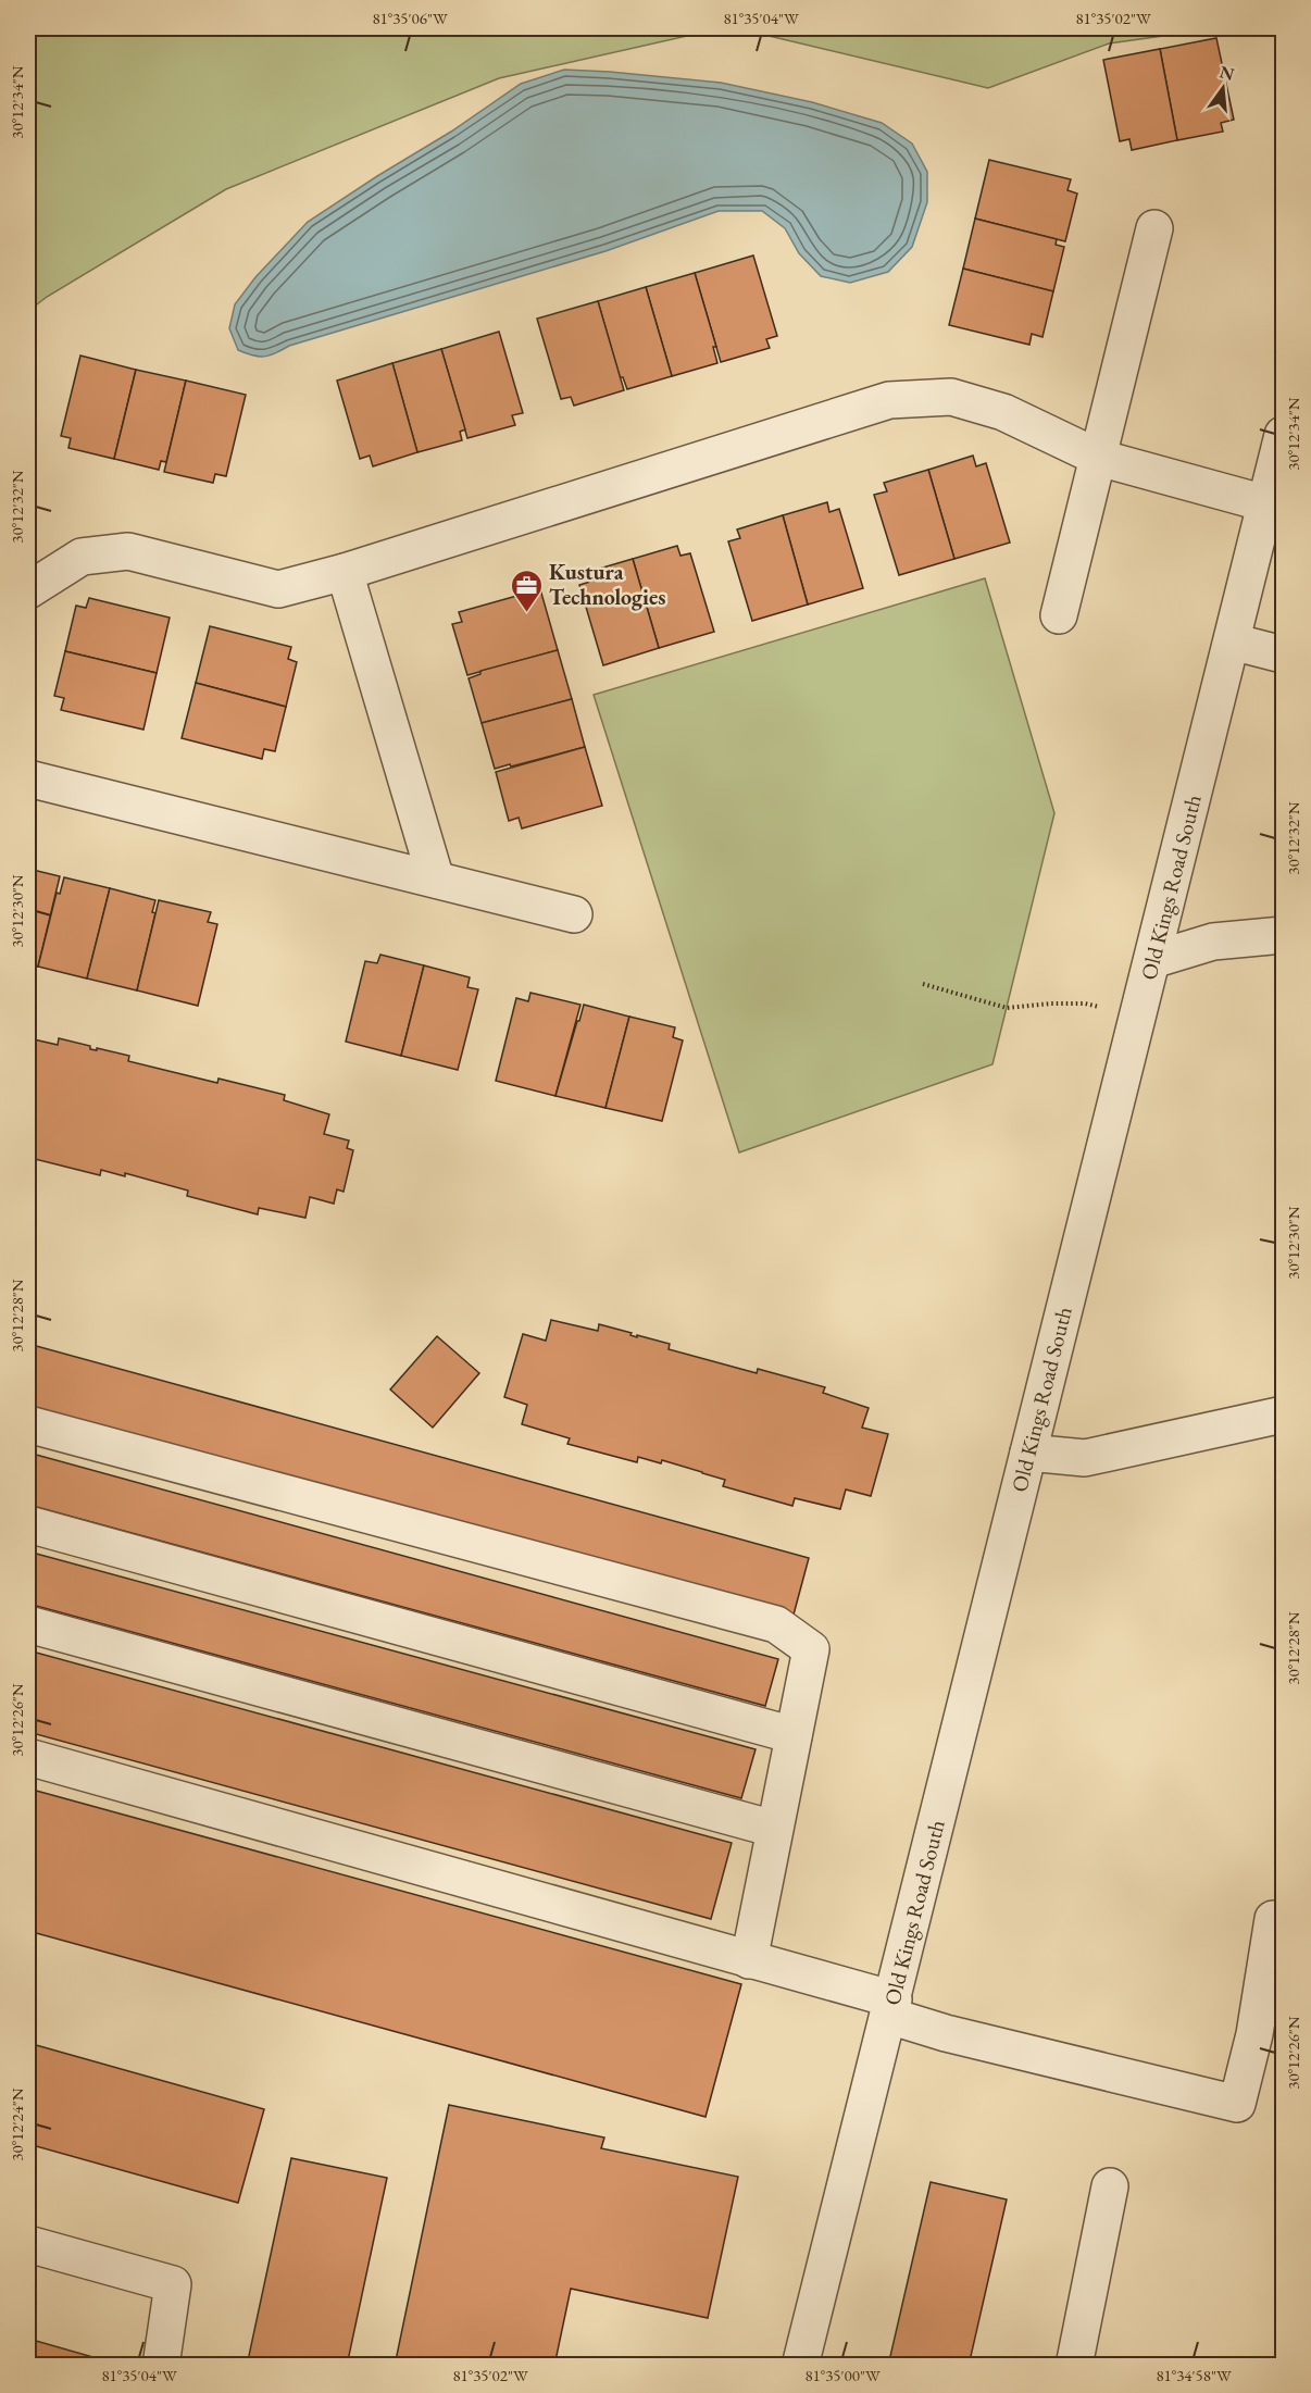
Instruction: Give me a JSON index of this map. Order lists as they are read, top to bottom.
{
  "streets": {
    "street": ["Old Kings Road South"]
  },
  "places": {
    "office": ["Kustura Technologies"]
  },
  "north": "top",
  "coordinates": [
    "81°35'06\"W",
    "81°35'04\"W",
    "81°35'02\"W",
    "30°12'34\"N",
    "30°12'32\"N",
    "30°12'30\"N",
    "30°12'28\"N",
    "30°12'26\"N",
    "30°12'24\"N",
    "81°35'00\"W",
    "81°34'58\"W"
  ]
}
